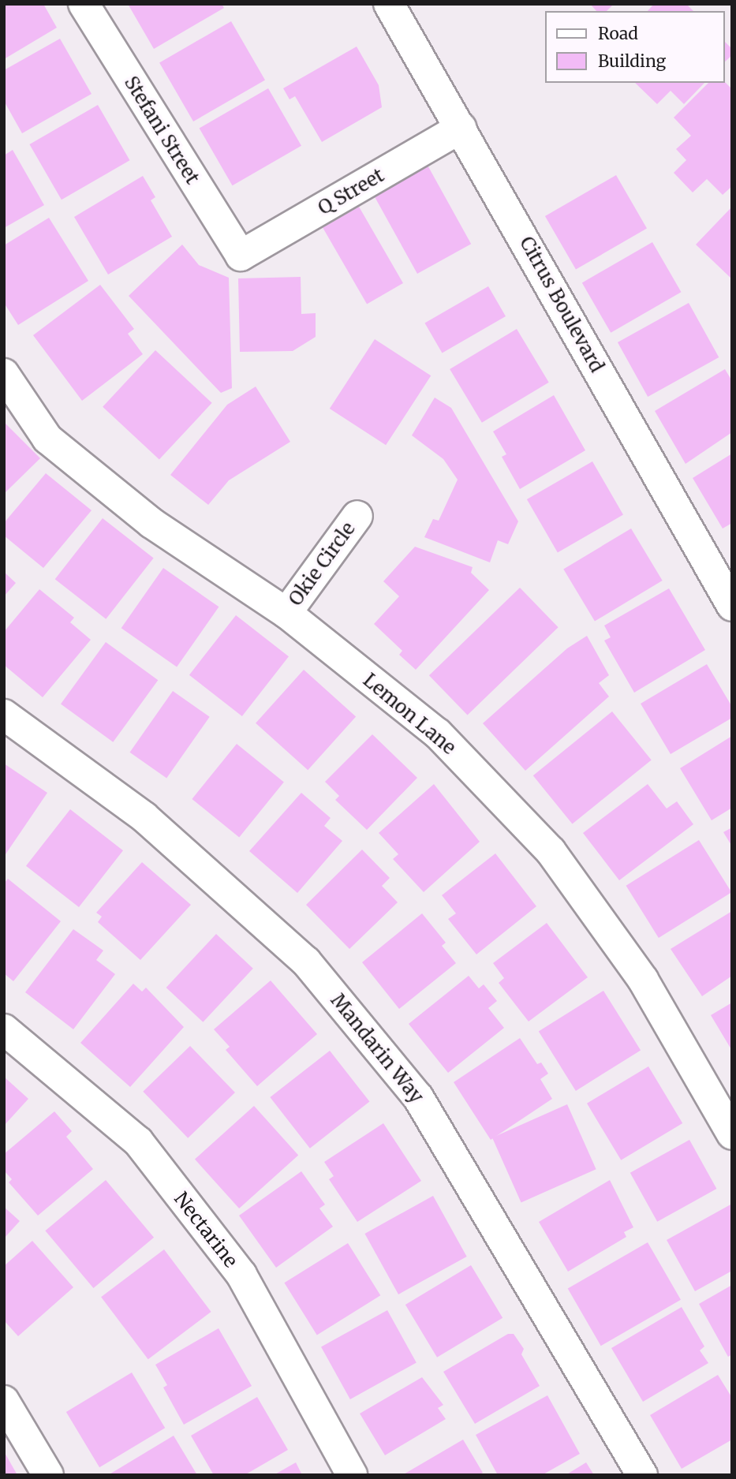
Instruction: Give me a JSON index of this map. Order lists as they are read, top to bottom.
{
  "streets": {
    "street": [
      "Stefani Street",
      "Q Street",
      "Citrus Boulevard",
      "Okie Circle",
      "Lemon Lane",
      "Mandarin Way",
      "Nectarine"
    ]
  },
  "crossings": [
    ["Stefani Street", "Q Street"],
    ["Q Street", "Citrus Boulevard"],
    ["Okie Circle", "Lemon Lane"]
  ],
  "legend": ["Road", "Building"]
}
